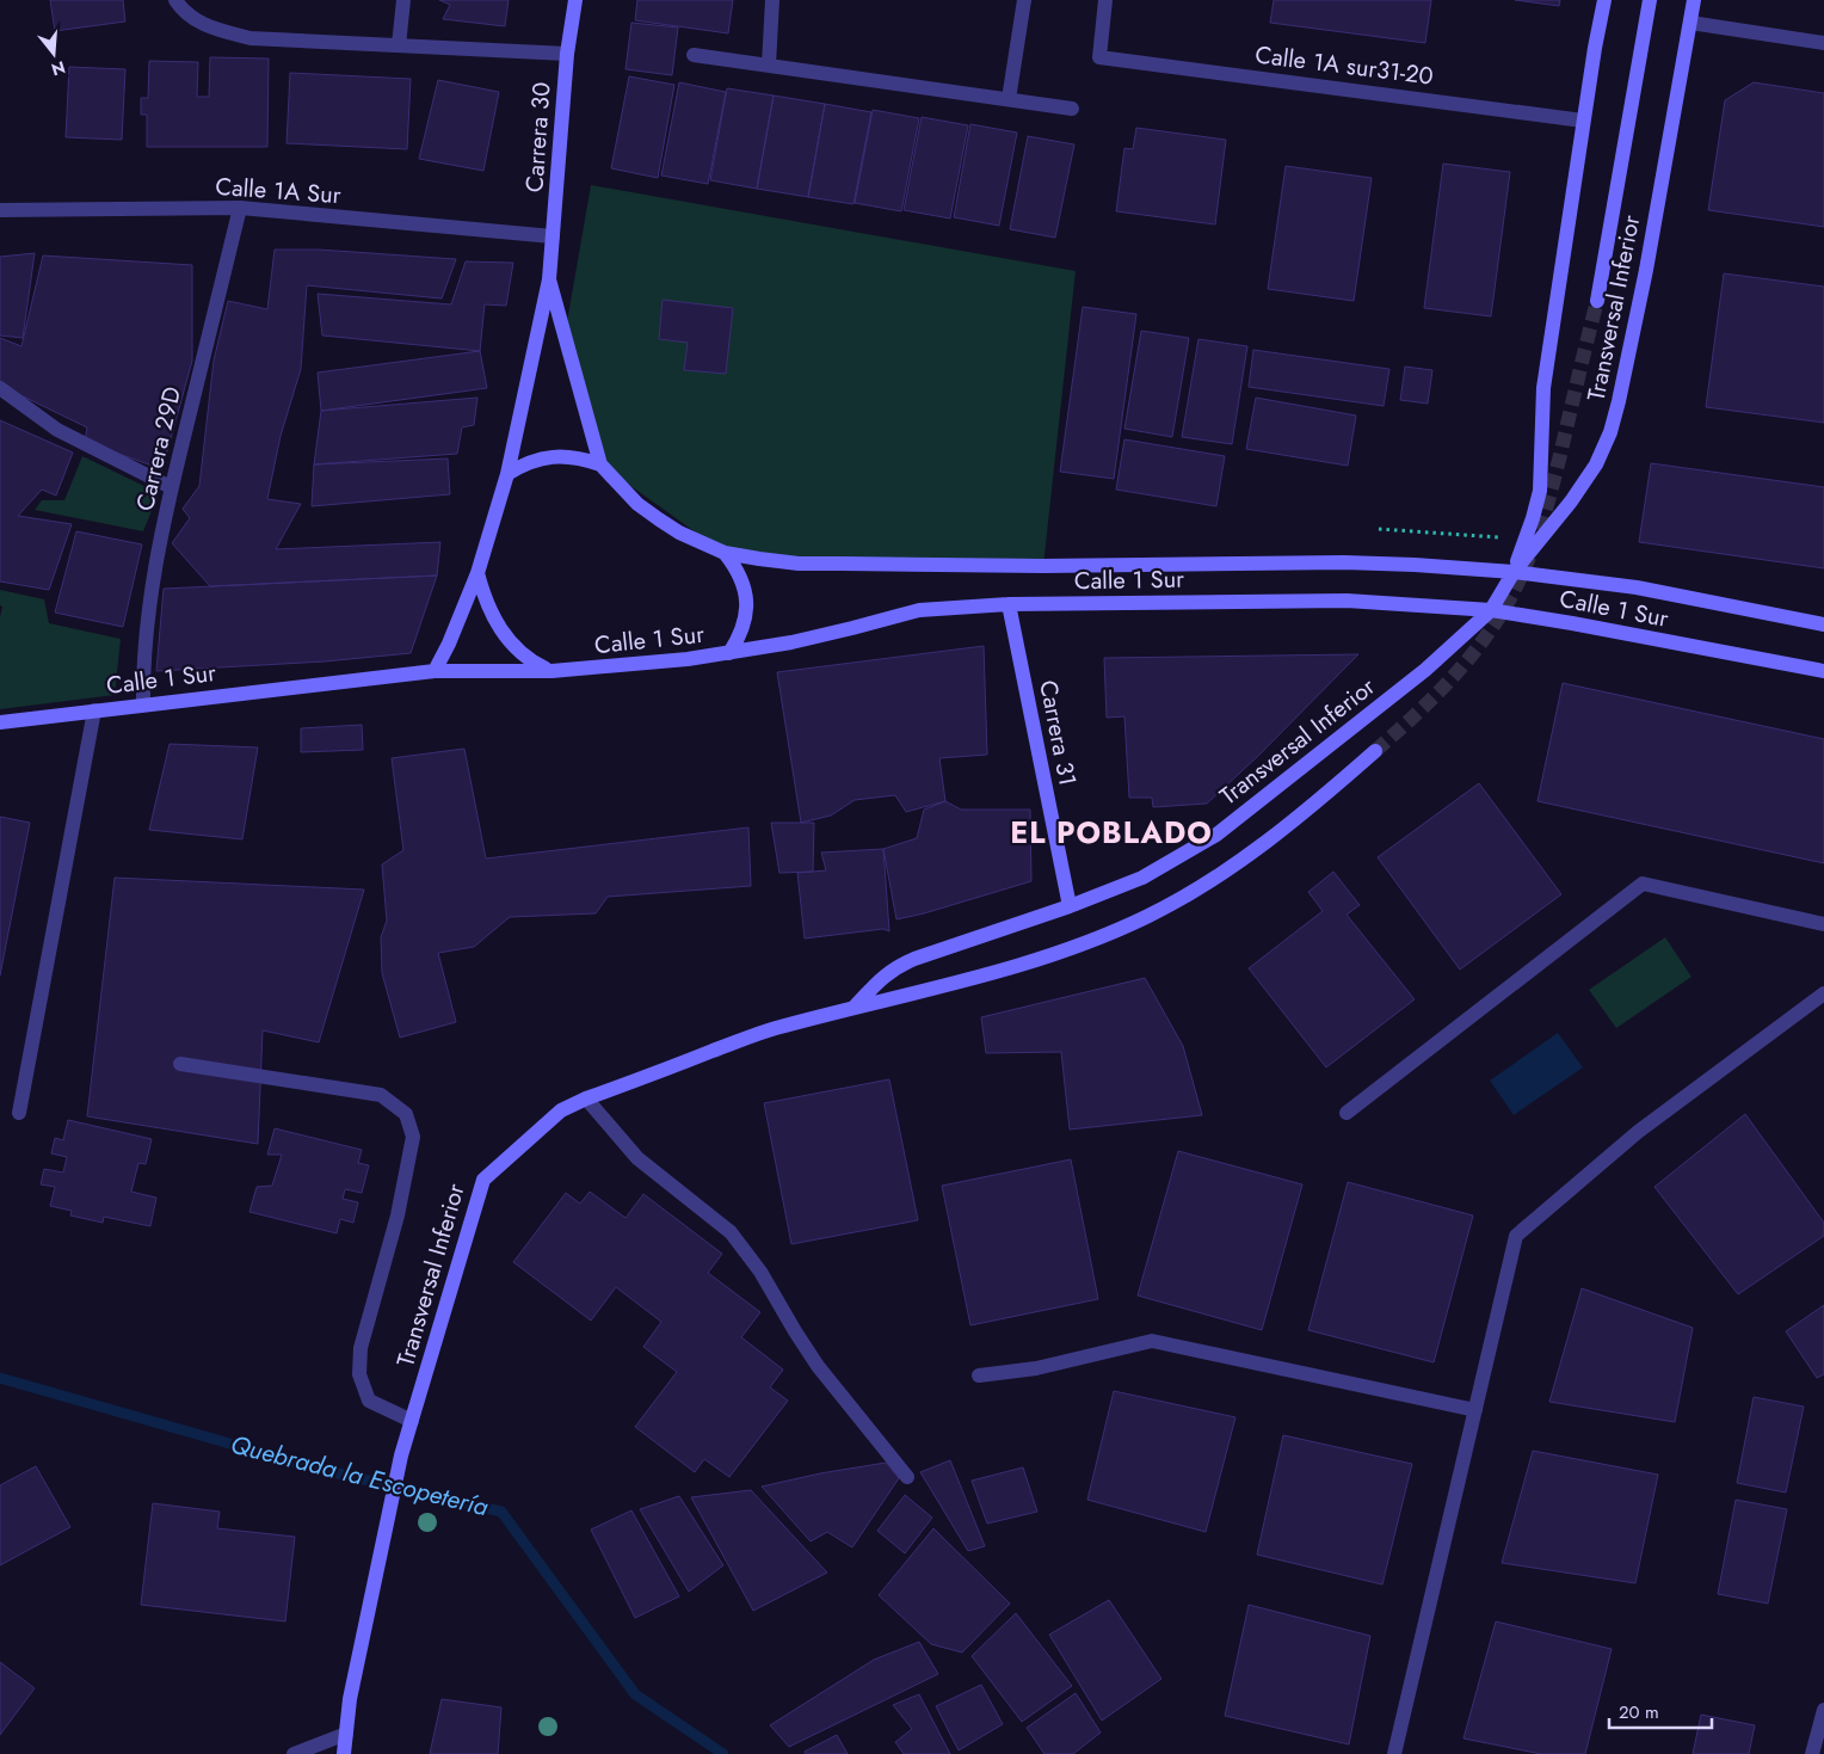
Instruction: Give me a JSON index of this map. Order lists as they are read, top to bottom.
{
  "streets": {
    "street": [
      "Calle 1A sur31-20",
      "Carrera 30",
      "Calle 1A Sur",
      "Transversal Inferior",
      "Carrera 29D",
      "Calle 1 Sur",
      "Carrera 31"
    ]
  },
  "crossings": [
    ["Calle 1A sur31-20", "Transversal Inferior"],
    ["Carrera 30", "Calle 1A Sur"],
    ["Carrera 30", "Calle 1 Sur"],
    ["Calle 1A Sur", "Carrera 29D"],
    ["Transversal Inferior", "Calle 1 Sur"],
    ["Transversal Inferior", "Carrera 31"],
    ["Carrera 29D", "Calle 1 Sur"],
    ["Calle 1 Sur", "Carrera 31"]
  ],
  "districts": ["EL POBLADO"],
  "water": ["Quebrada la Escopetería"],
  "scale_bar": "20 m",
  "north": "bottom"
}
